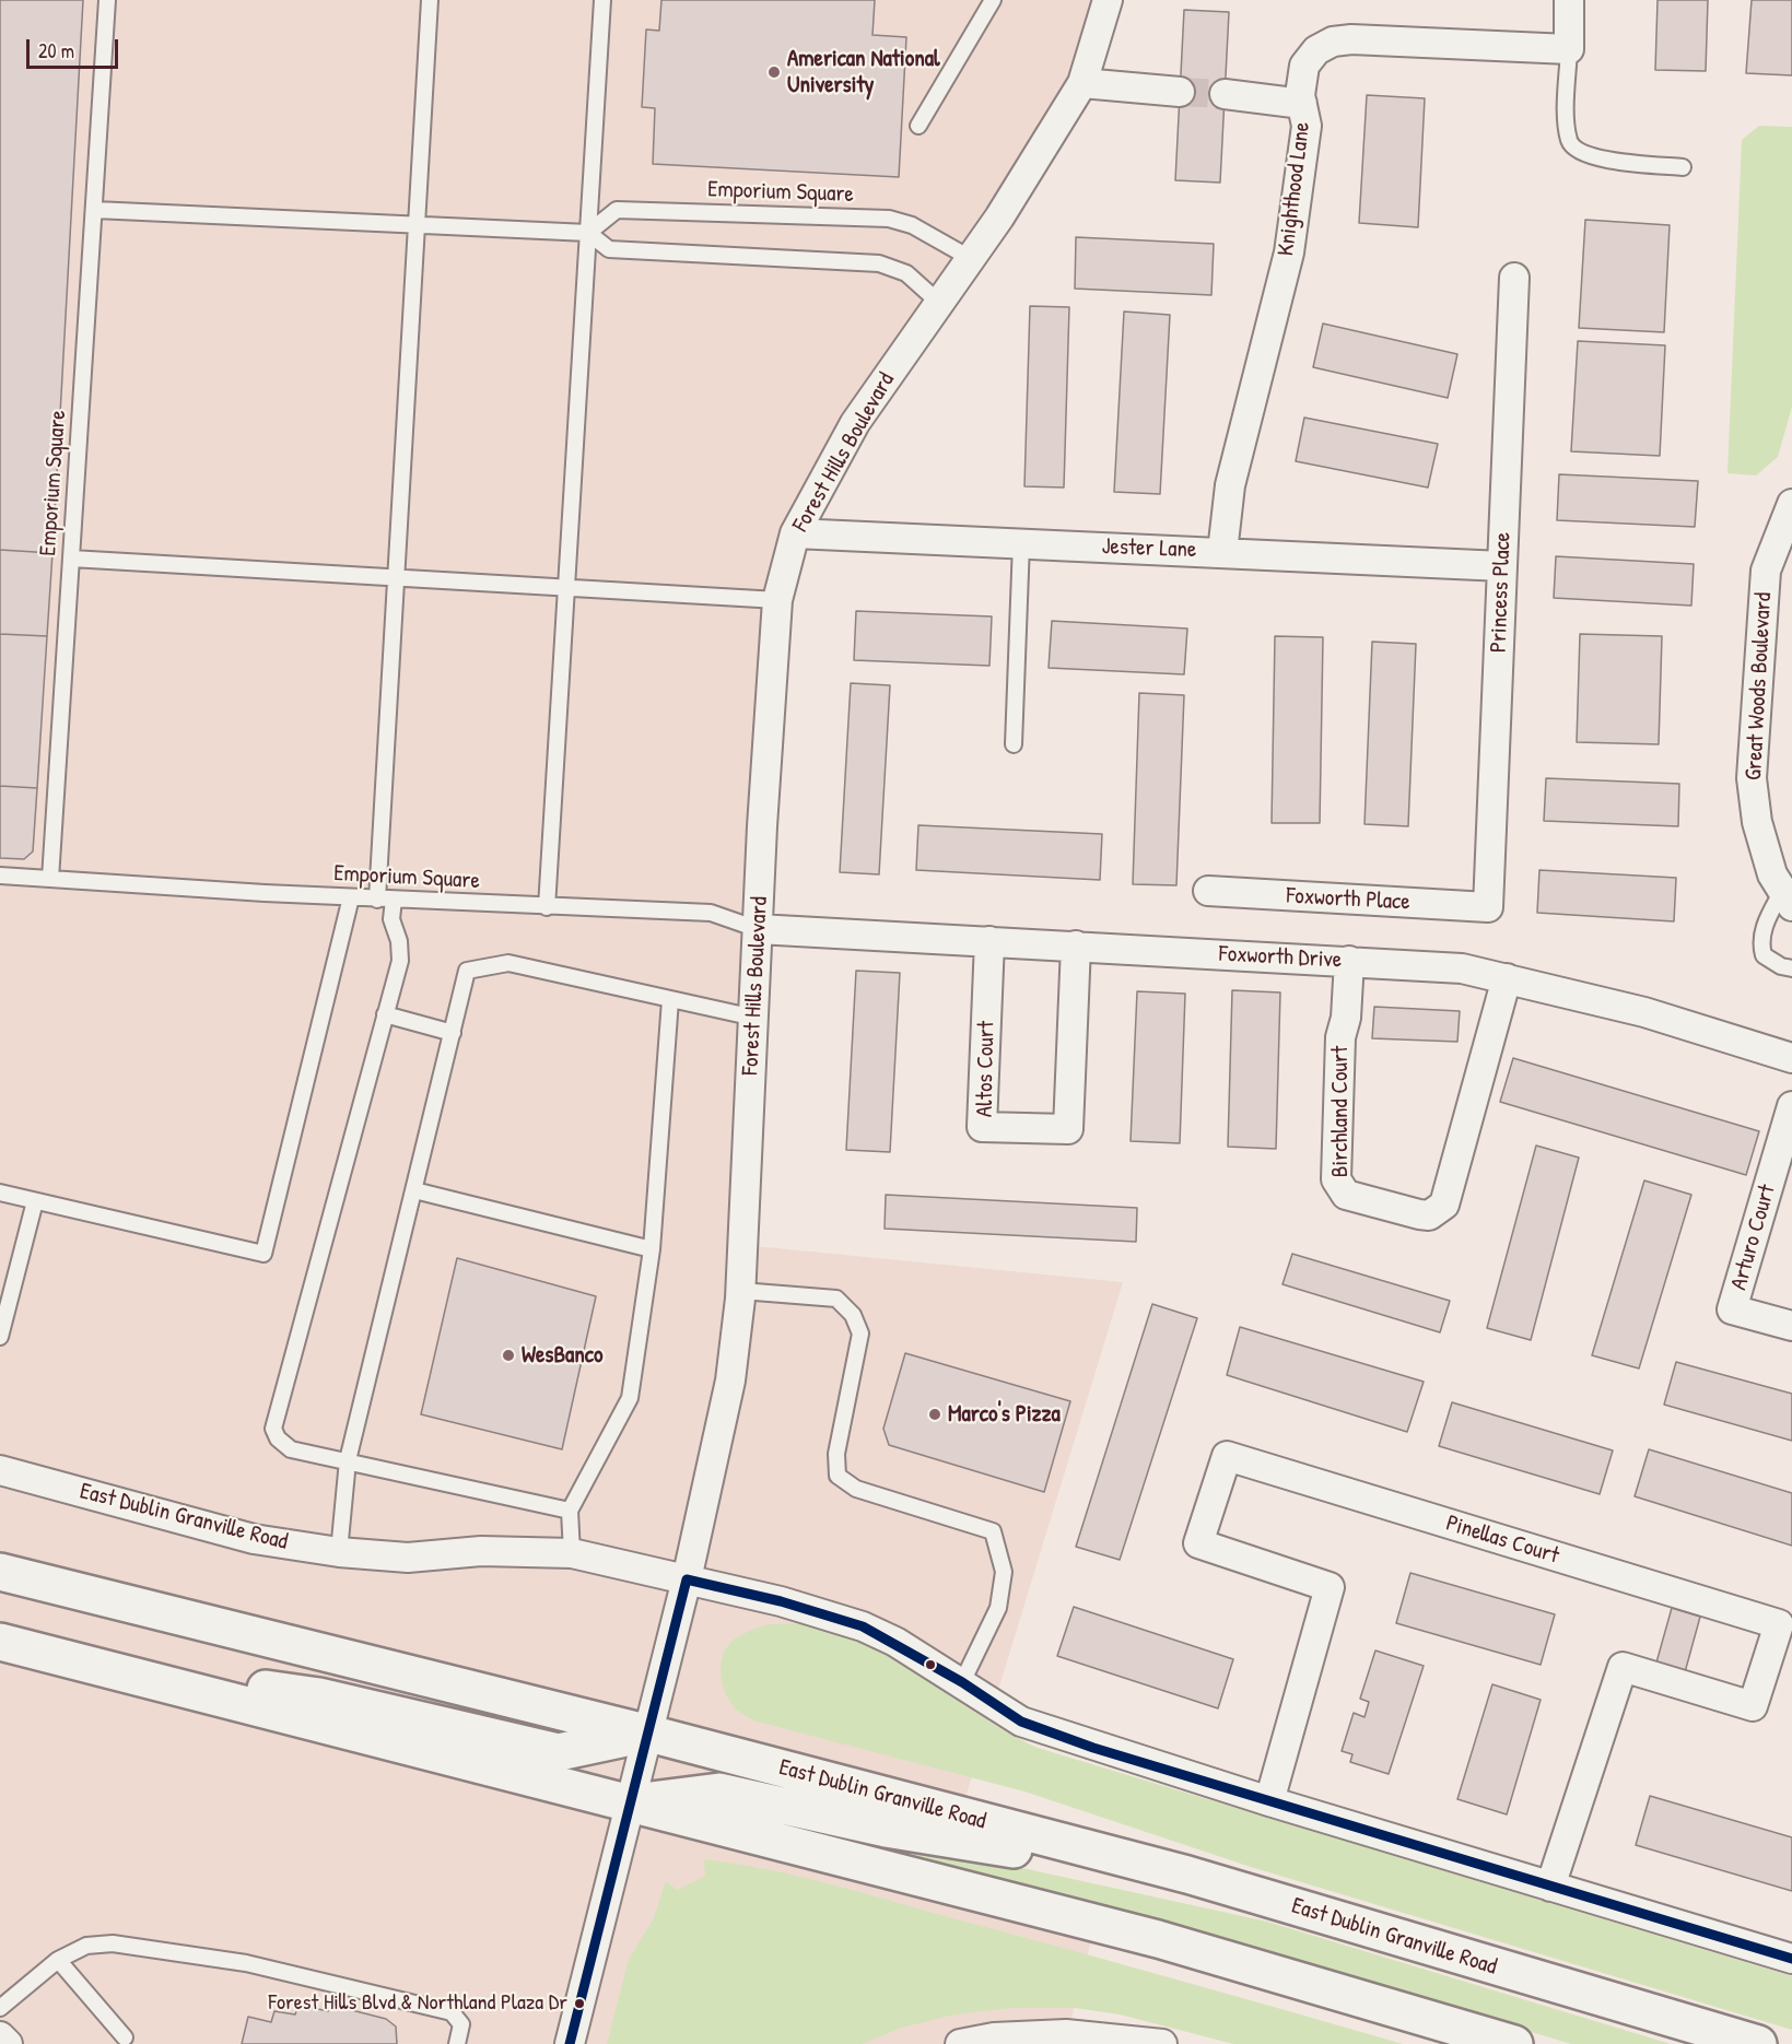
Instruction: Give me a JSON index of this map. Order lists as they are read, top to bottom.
{
  "streets": {
    "main road": ["East Dublin Granville Road"],
    "street": [
      "Knighthood Lane",
      "Forest Hills Boulevard",
      "Jester Lane",
      "Princess Place",
      "Great Woods Boulevard",
      "Foxworth Place",
      "Foxworth Drive",
      "Altos Court",
      "Birchland Court",
      "Arturo Court",
      "Pinellas Court"
    ],
    "lane": ["Emporium Square"]
  },
  "crossings": [
    ["Knighthood Lane", "Jester Lane"],
    ["Emporium Square", "Forest Hills Boulevard"],
    ["Emporium Square", "Foxworth Drive"],
    ["Forest Hills Boulevard", "Jester Lane"],
    ["Forest Hills Boulevard", "Foxworth Drive"],
    ["Forest Hills Boulevard", "East Dublin Granville Road"],
    ["Jester Lane", "Princess Place"],
    ["Princess Place", "Foxworth Place"],
    ["Foxworth Drive", "Altos Court"],
    ["Foxworth Drive", "Birchland Court"],
    ["East Dublin Granville Road", "Pinellas Court"]
  ],
  "places": [
    "American National University",
    "WesBanco",
    "Marco's Pizza",
    "Forest Hills Blvd & Northland Plaza Dr"
  ],
  "scale_bar": "20 m"
}
